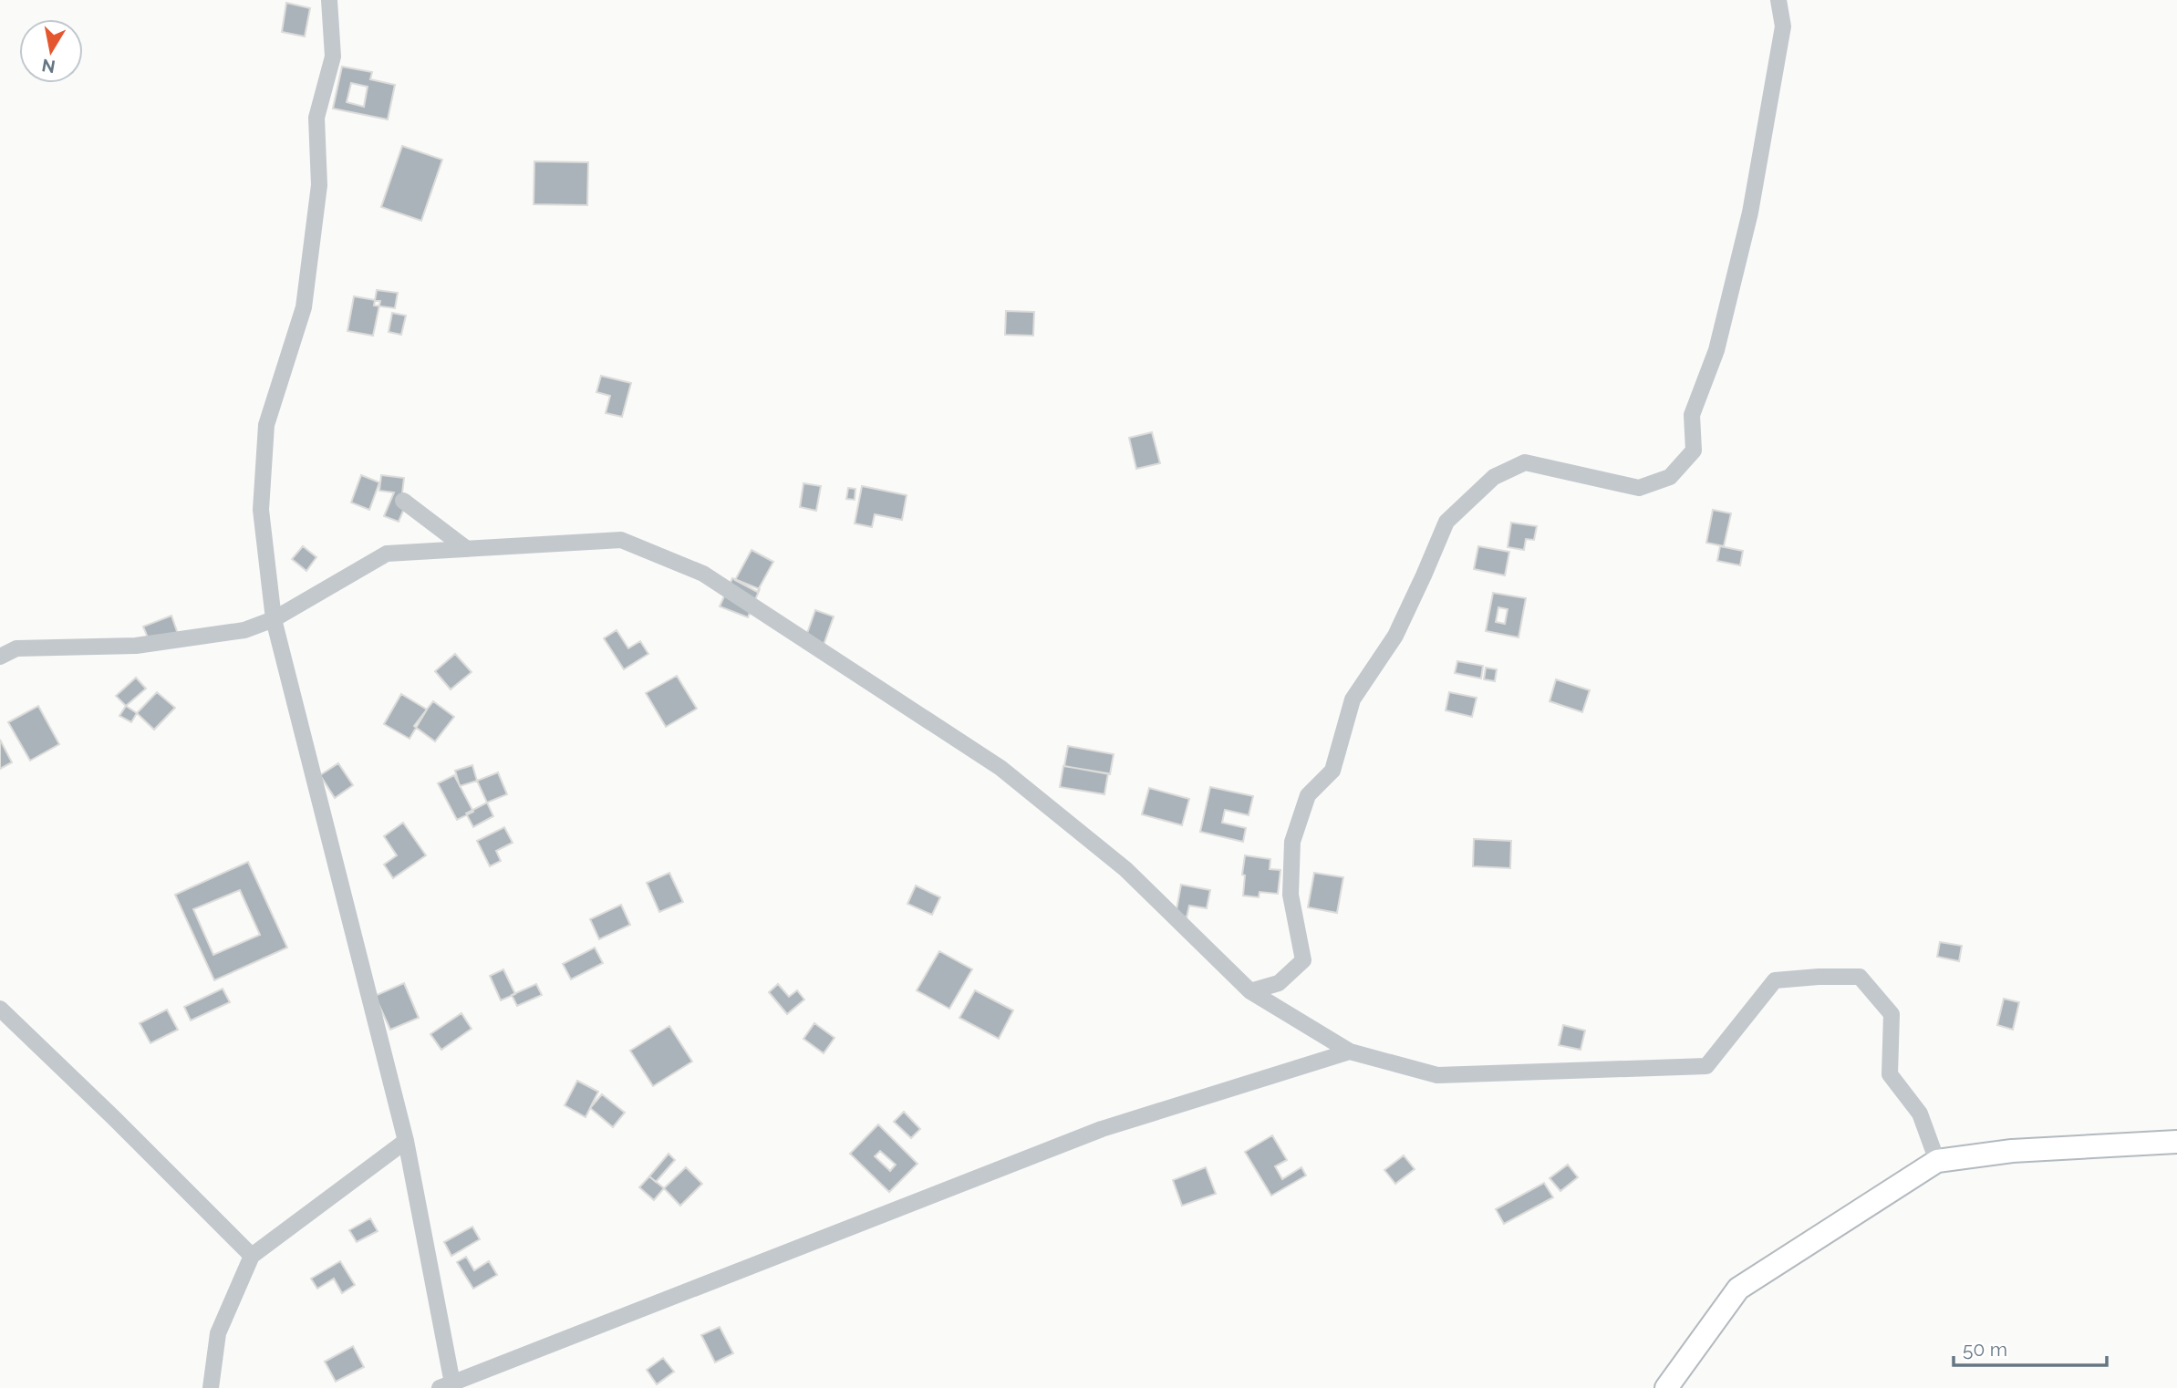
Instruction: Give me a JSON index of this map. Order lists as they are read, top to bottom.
{
  "scale_bar": "50 m",
  "north": "bottom"
}
